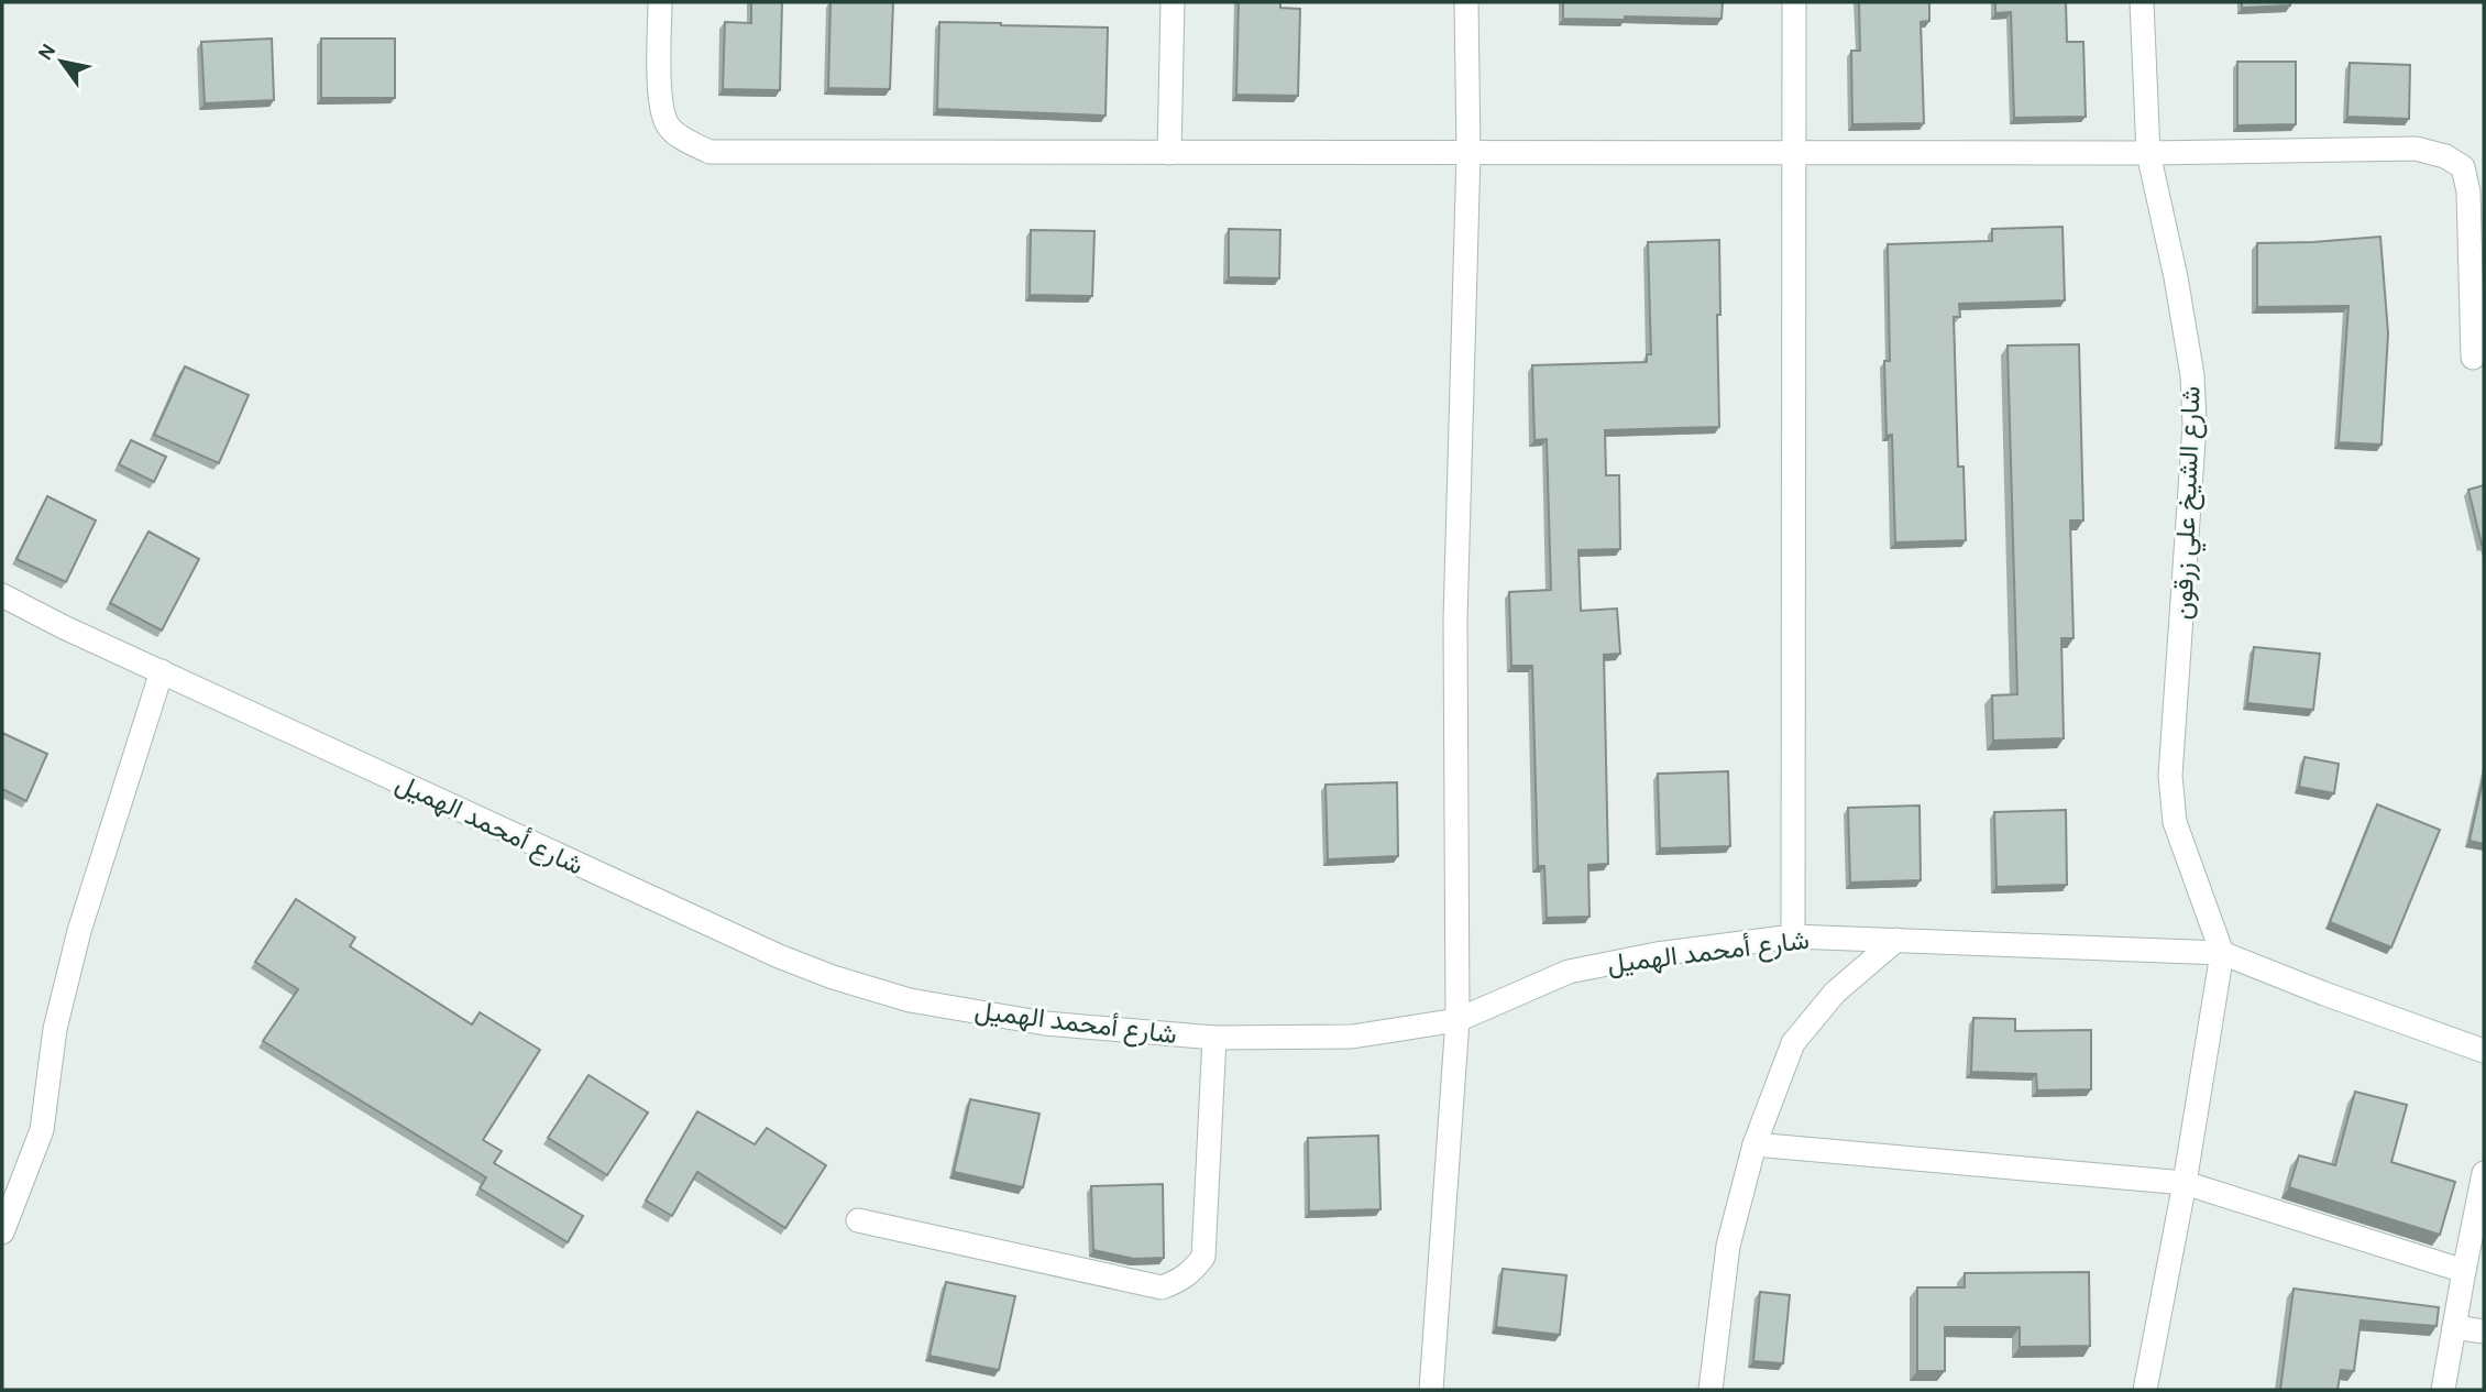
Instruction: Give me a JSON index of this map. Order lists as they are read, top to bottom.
{
  "streets": {
    "street": ["شارع الشيخ علي زرقون", "شارع أمحمد الهميل"]
  },
  "crossings": [
    ["شارع الشيخ علي زرقون", "شارع أمحمد الهميل"]
  ],
  "north": "top left"
}
